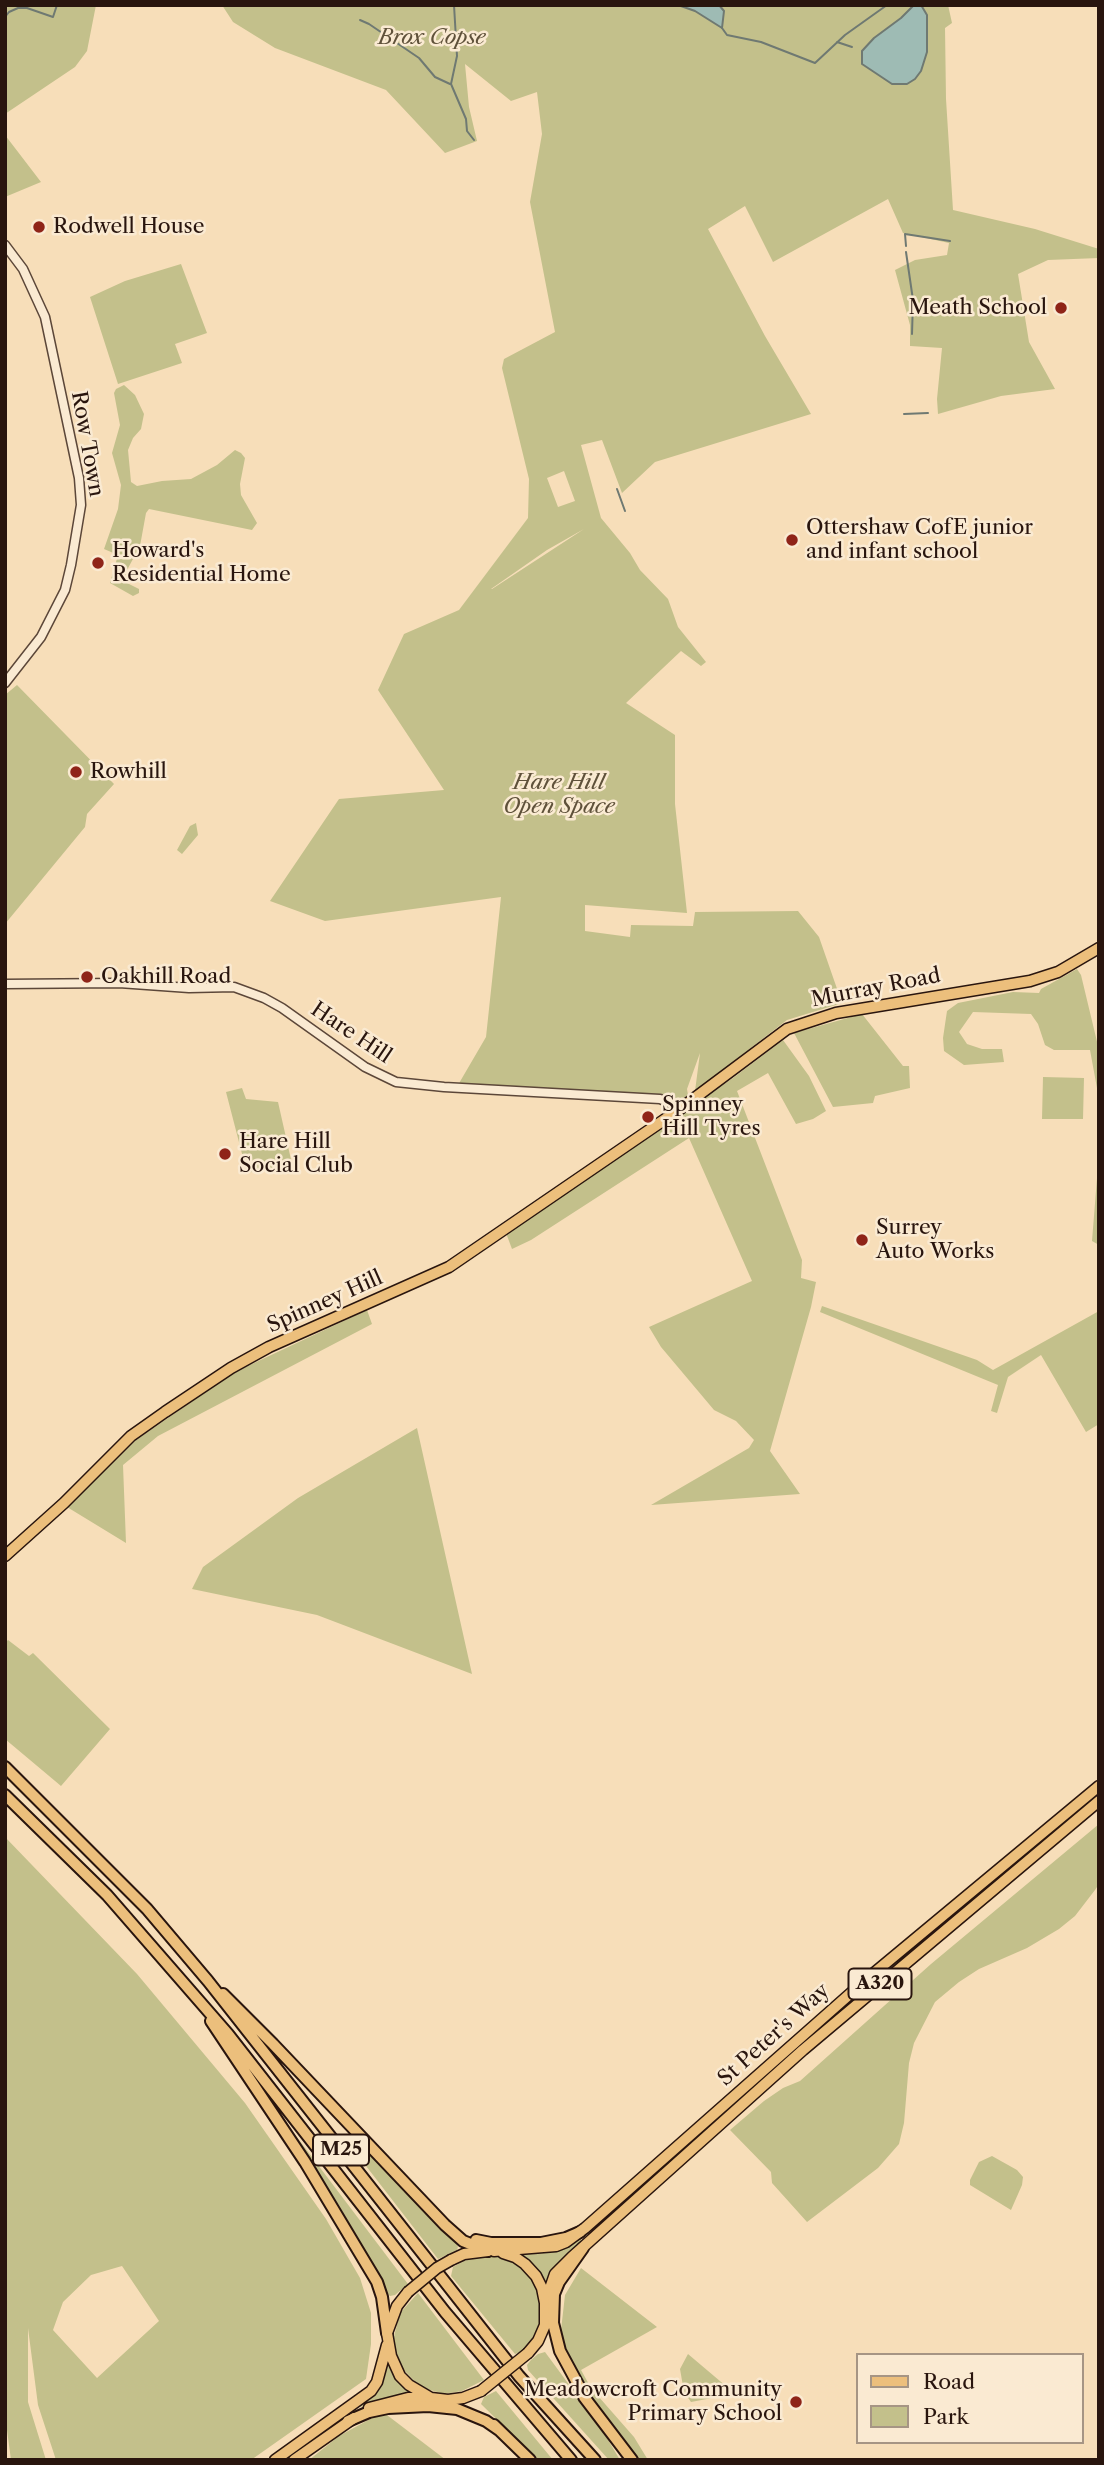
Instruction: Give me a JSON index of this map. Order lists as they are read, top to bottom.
{
  "streets": {
    "highway": ["M25"],
    "main road": [
      "Murray Road",
      "Spinney Hill",
      "A320",
      "St Peter's Way"
    ],
    "street": ["Row Town", "Hare Hill"]
  },
  "crossings": [
    ["Murray Road", "Hare Hill"],
    ["Murray Road", "Spinney Hill"],
    ["Hare Hill", "Spinney Hill"],
    ["St Peter's Way", "M25"]
  ],
  "parks": ["Brox Copse", "Hare Hill Open Space"],
  "places": [
    "Rodwell House",
    "Meath School",
    "Ottershaw CofE junior and infant school",
    "Howard's Residential Home",
    "Rowhill",
    "Oakhill Road",
    "Spinney Hill Tyres",
    "Hare Hill Social Club",
    "Surrey Auto Works",
    "Meadowcroft Community Primary School"
  ],
  "legend": ["Road", "Park"]
}
